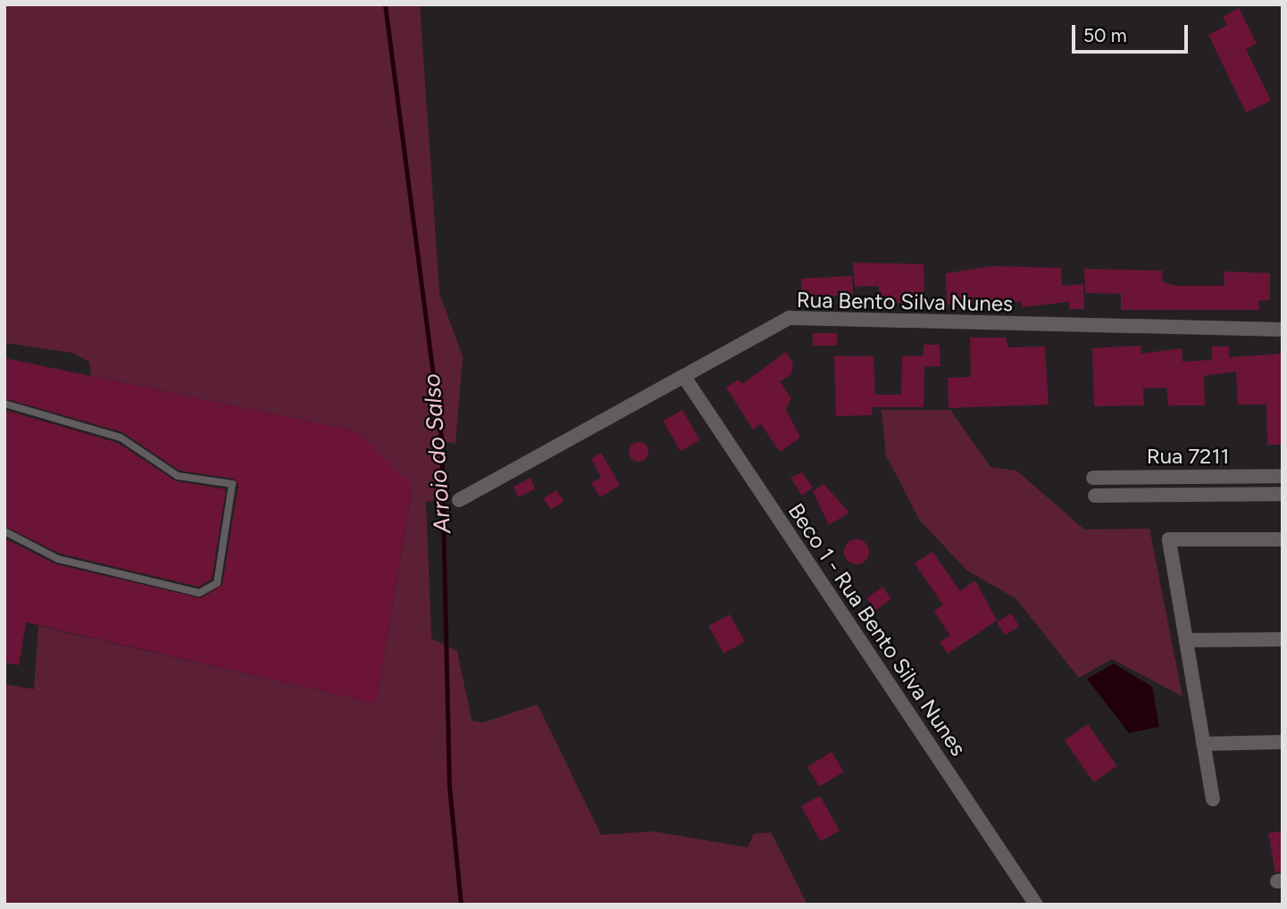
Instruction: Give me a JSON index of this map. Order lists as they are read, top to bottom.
{
  "streets": {
    "street": ["Rua Bento Silva Nunes", "Rua 7211", "Beco 1 - Rua Bento Silva Nunes"]
  },
  "crossings": [
    ["Rua Bento Silva Nunes", "Beco 1 - Rua Bento Silva Nunes"]
  ],
  "water": ["Arroio do Salso"],
  "scale_bar": "50 m"
}
